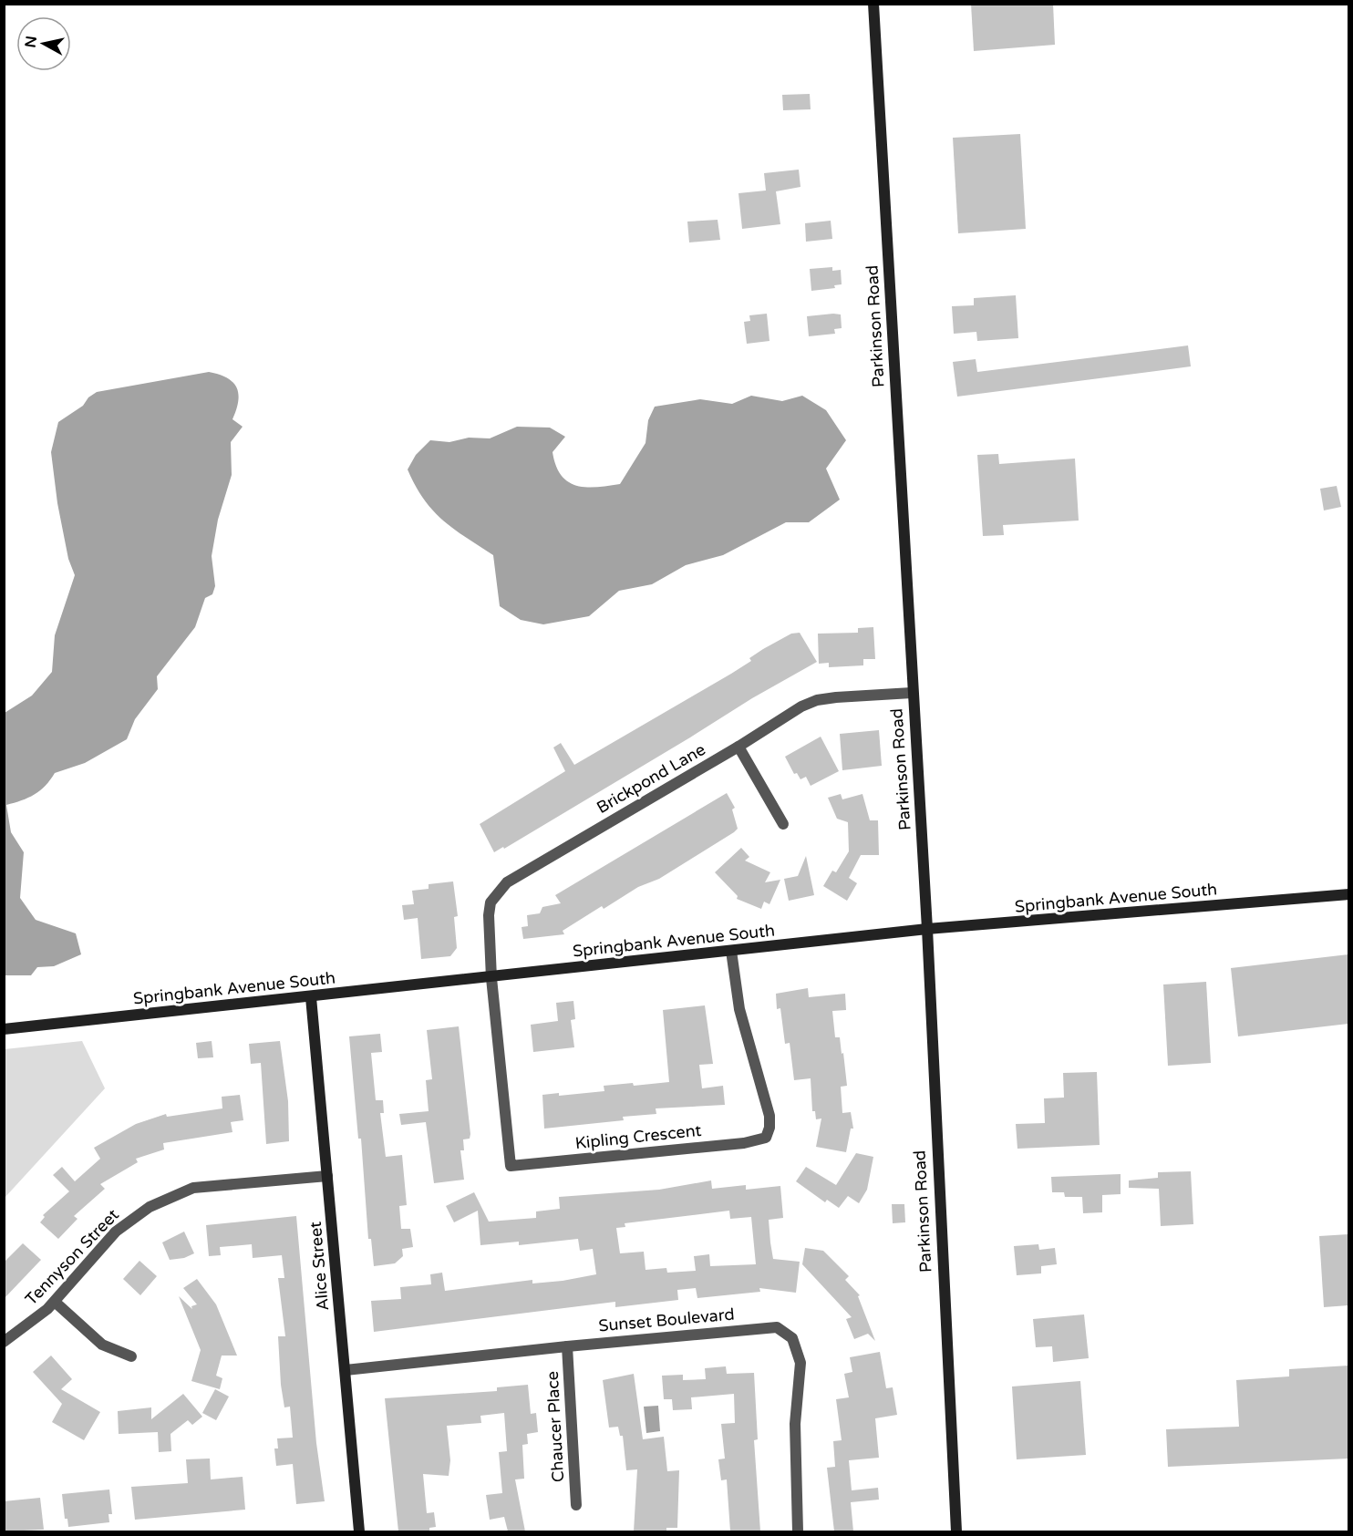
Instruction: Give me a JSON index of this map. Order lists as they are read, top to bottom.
{
  "streets": {
    "main road": ["Parkinson Road", "Springbank Avenue South", "Alice Street"],
    "street": [
      "Brickpond Lane",
      "Kipling Crescent",
      "Tennyson Street",
      "Sunset Boulevard",
      "Chaucer Place"
    ]
  },
  "crossings": [
    ["Parkinson Road", "Brickpond Lane"],
    ["Parkinson Road", "Springbank Avenue South"],
    ["Brickpond Lane", "Springbank Avenue South"],
    ["Brickpond Lane", "Kipling Crescent"],
    ["Springbank Avenue South", "Kipling Crescent"],
    ["Springbank Avenue South", "Alice Street"],
    ["Tennyson Street", "Alice Street"],
    ["Alice Street", "Sunset Boulevard"],
    ["Sunset Boulevard", "Chaucer Place"]
  ],
  "north": "left"
}
